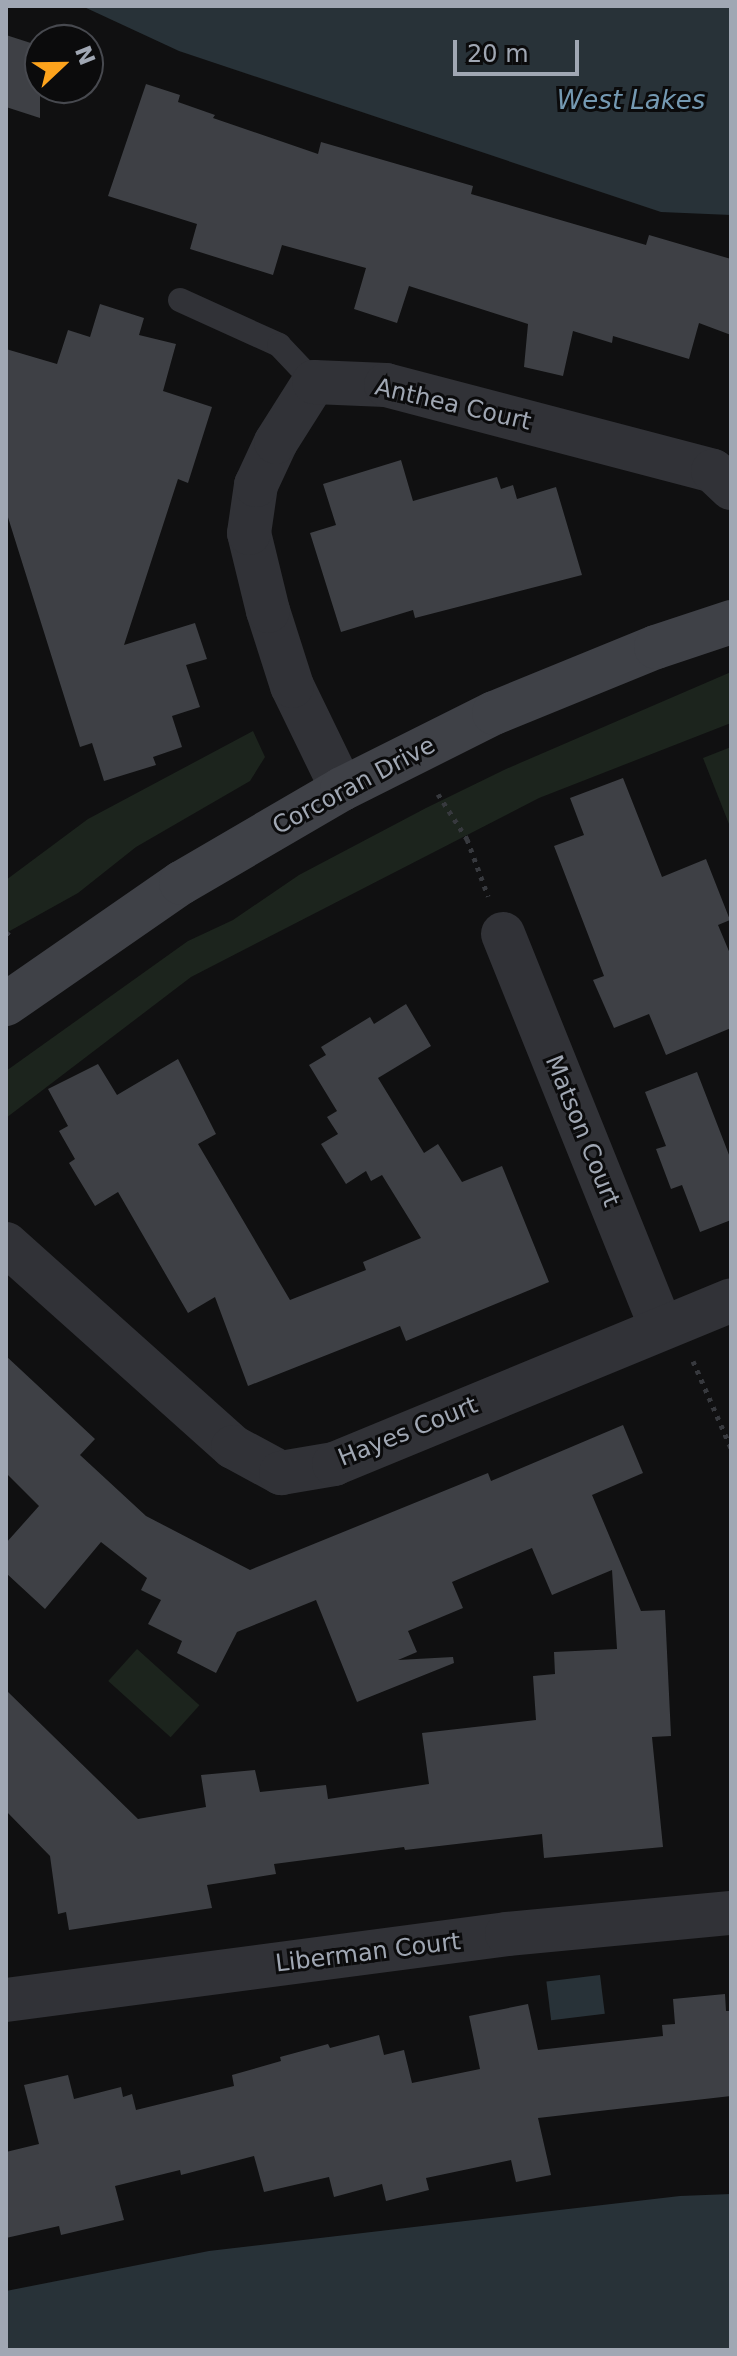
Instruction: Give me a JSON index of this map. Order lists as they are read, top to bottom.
{
  "streets": {
    "street": [
      "Anthea Court",
      "Corcoran Drive",
      "Matson Court",
      "Hayes Court",
      "Liberman Court"
    ]
  },
  "crossings": [
    ["Matson Court", "Hayes Court"]
  ],
  "water": ["West Lakes"],
  "scale_bar": "20 m",
  "north": "right"
}
